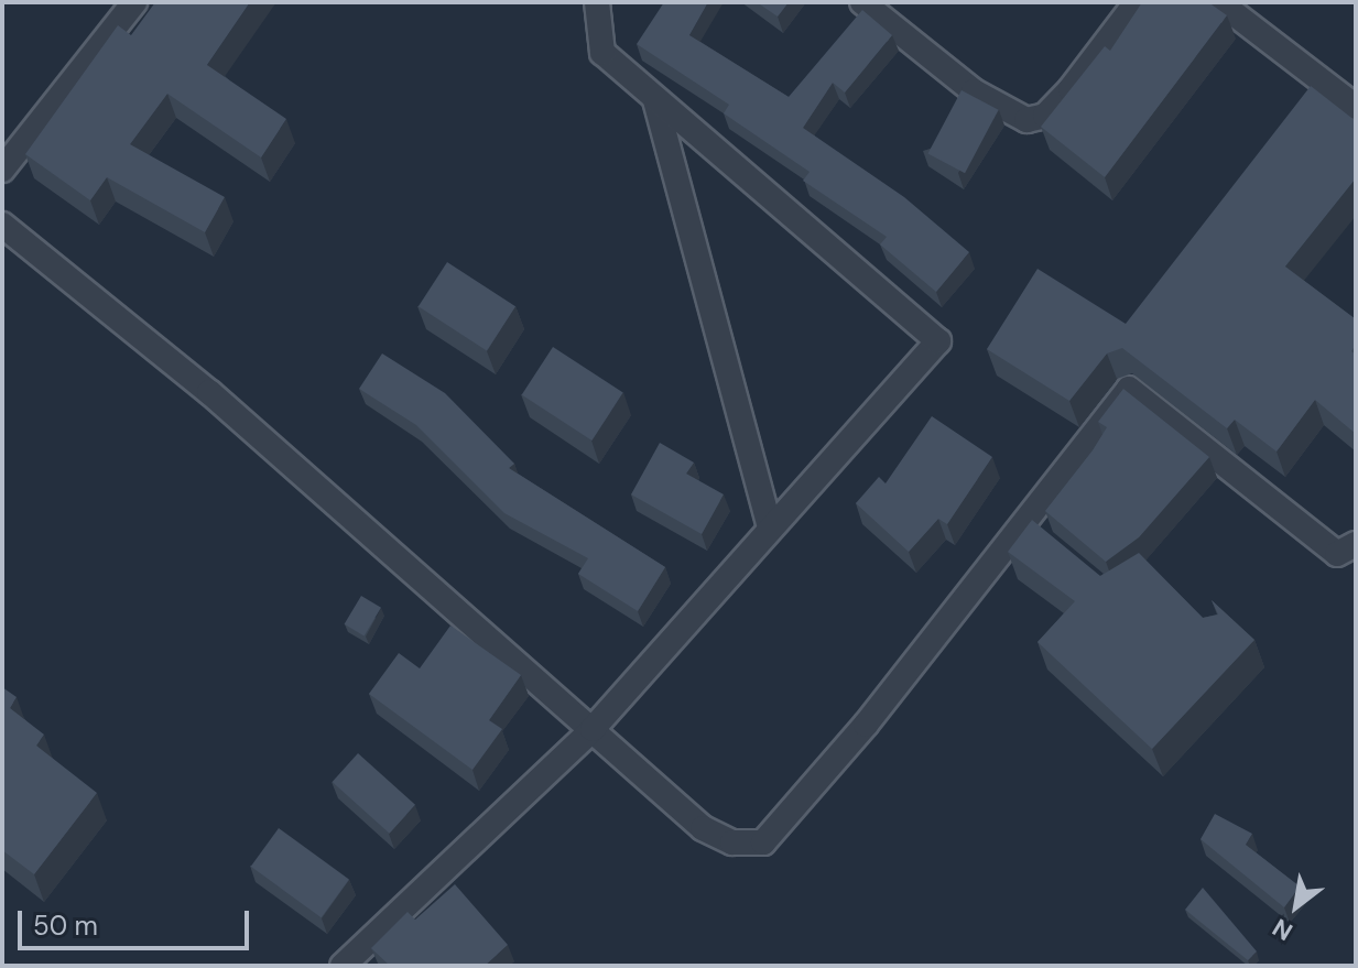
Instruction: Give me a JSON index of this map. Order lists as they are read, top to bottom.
{
  "scale_bar": "50 m",
  "north": "bottom left"
}
